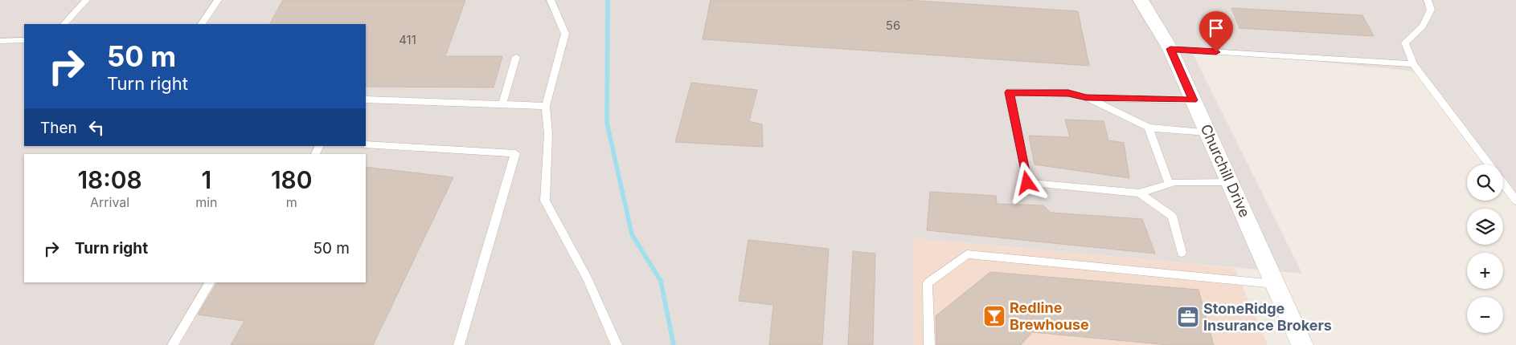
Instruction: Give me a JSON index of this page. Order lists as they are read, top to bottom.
{
  "streets": {
    "street": ["Churchill Drive"]
  },
  "places": {
    "bar": ["Redline Brewhouse"],
    "office": ["StoneRidge Insurance Brokers"]
  },
  "house_numbers": ["56", "411"],
  "page": {
    "turn": ["50 m", "Turn right"],
    "then": "Then",
    "eta": [
      "18:08",
      "Arrival",
      "1",
      "min",
      "180",
      "m"
    ],
    "map_buttons": ["+", "−"],
    "list": [
      {
        "name": "Turn right",
        "value": "50 m"
      }
    ]
  }
}
